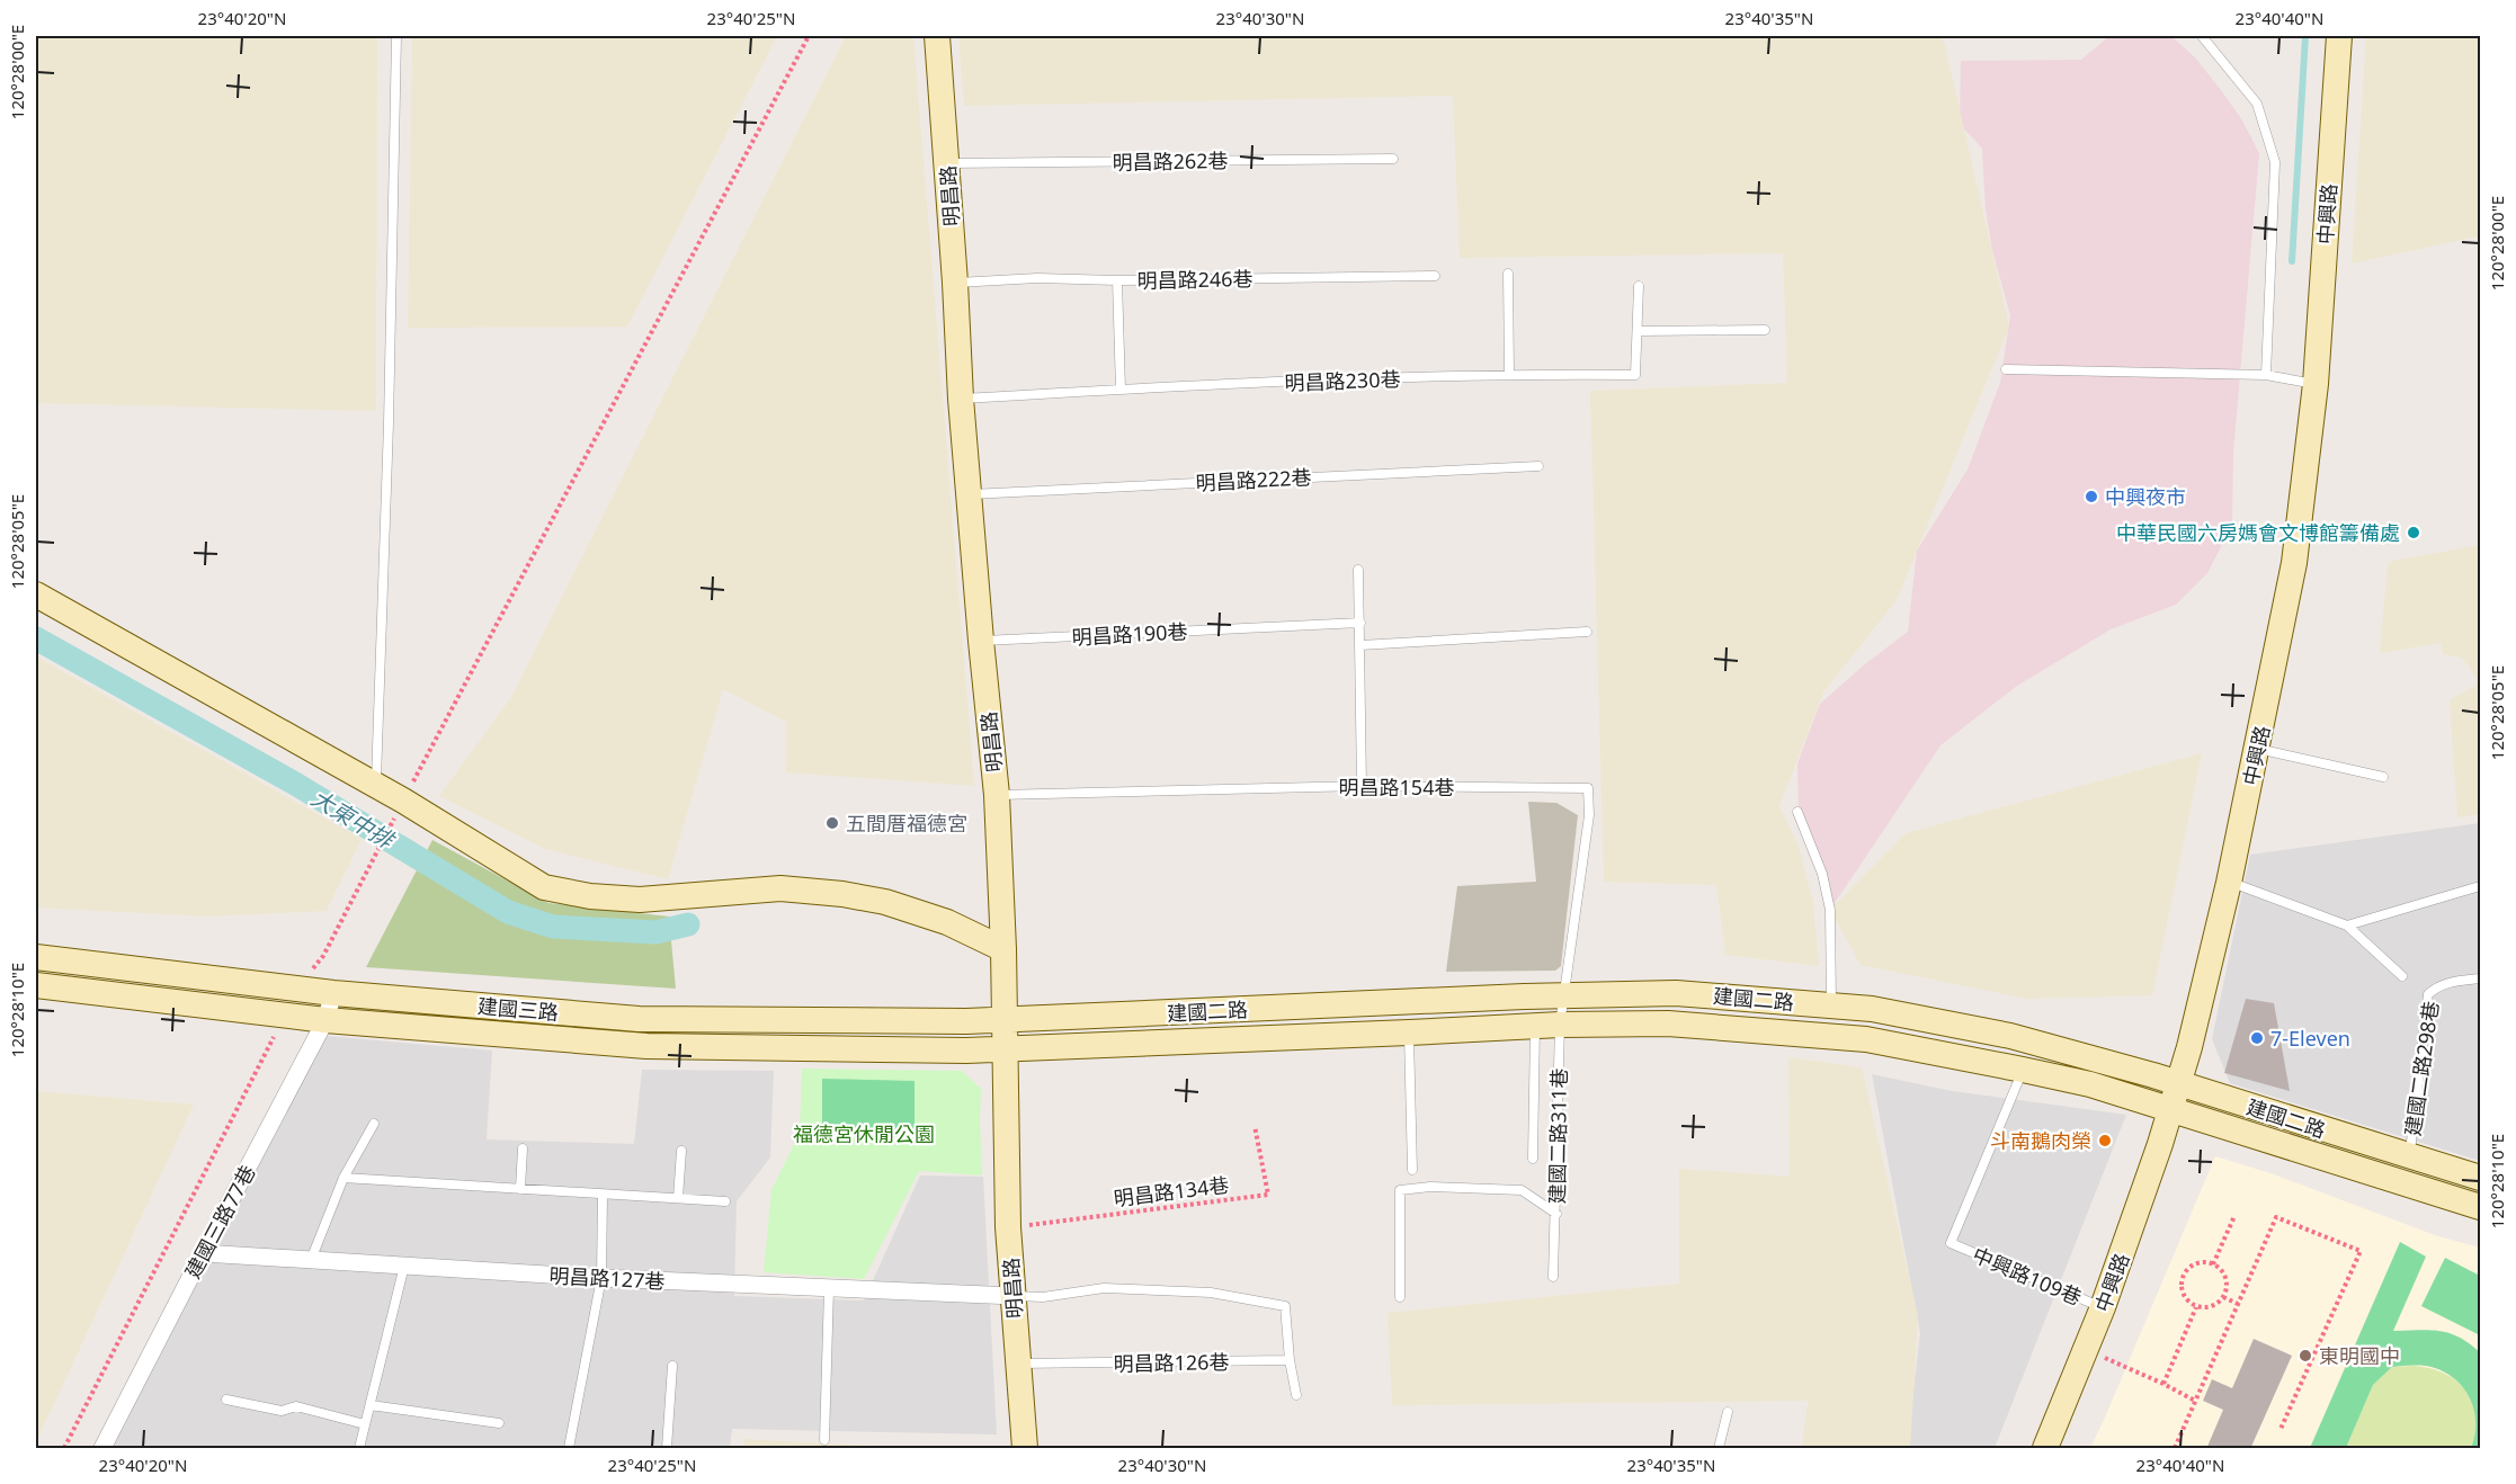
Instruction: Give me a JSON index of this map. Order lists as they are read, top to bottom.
{
  "streets": {
    "street": [
      "明昌路",
      "中興路",
      "建國二路",
      "建國三路",
      "建國三路77巷",
      "明昌路127巷"
    ],
    "lane": [
      "明昌路262巷",
      "明昌路246巷",
      "明昌路230巷",
      "明昌路222巷",
      "明昌路190巷",
      "明昌路154巷",
      "建國二路298巷",
      "建國二路311巷",
      "中興路109巷",
      "明昌路126巷"
    ],
    "path": ["明昌路134巷"]
  },
  "crossings": [
    ["明昌路262巷", "明昌路"],
    ["明昌路", "明昌路246巷"],
    ["明昌路", "明昌路230巷"],
    ["明昌路", "明昌路222巷"],
    ["明昌路", "明昌路190巷"],
    ["明昌路", "明昌路154巷"],
    ["明昌路", "建國二路"],
    ["明昌路", "建國三路"],
    ["明昌路", "明昌路134巷"],
    ["明昌路", "明昌路127巷"],
    ["明昌路", "明昌路126巷"],
    ["中興路", "建國二路"],
    ["中興路", "中興路109巷"],
    ["明昌路154巷", "建國二路"],
    ["明昌路154巷", "建國二路311巷"],
    ["建國二路", "建國三路"],
    ["建國二路", "建國二路298巷"],
    ["建國二路", "建國二路311巷"],
    ["建國二路", "中興路109巷"],
    ["建國三路", "建國三路77巷"],
    ["建國三路77巷", "明昌路127巷"]
  ],
  "water": ["大東中排"],
  "parks": ["福德宮休閒公園"],
  "places": [
    "中興夜市",
    "中華民國六房媽會文博館籌備處",
    "五間厝福德宮",
    "7-Eleven",
    "斗南鵝肉榮",
    "東明國中"
  ],
  "coordinates": [
    "23°40'20\"N",
    "23°40'25\"N",
    "23°40'30\"N",
    "23°40'35\"N",
    "23°40'40\"N",
    "120°28'00\"E",
    "120°28'05\"E",
    "120°28'10\"E"
  ]
}
